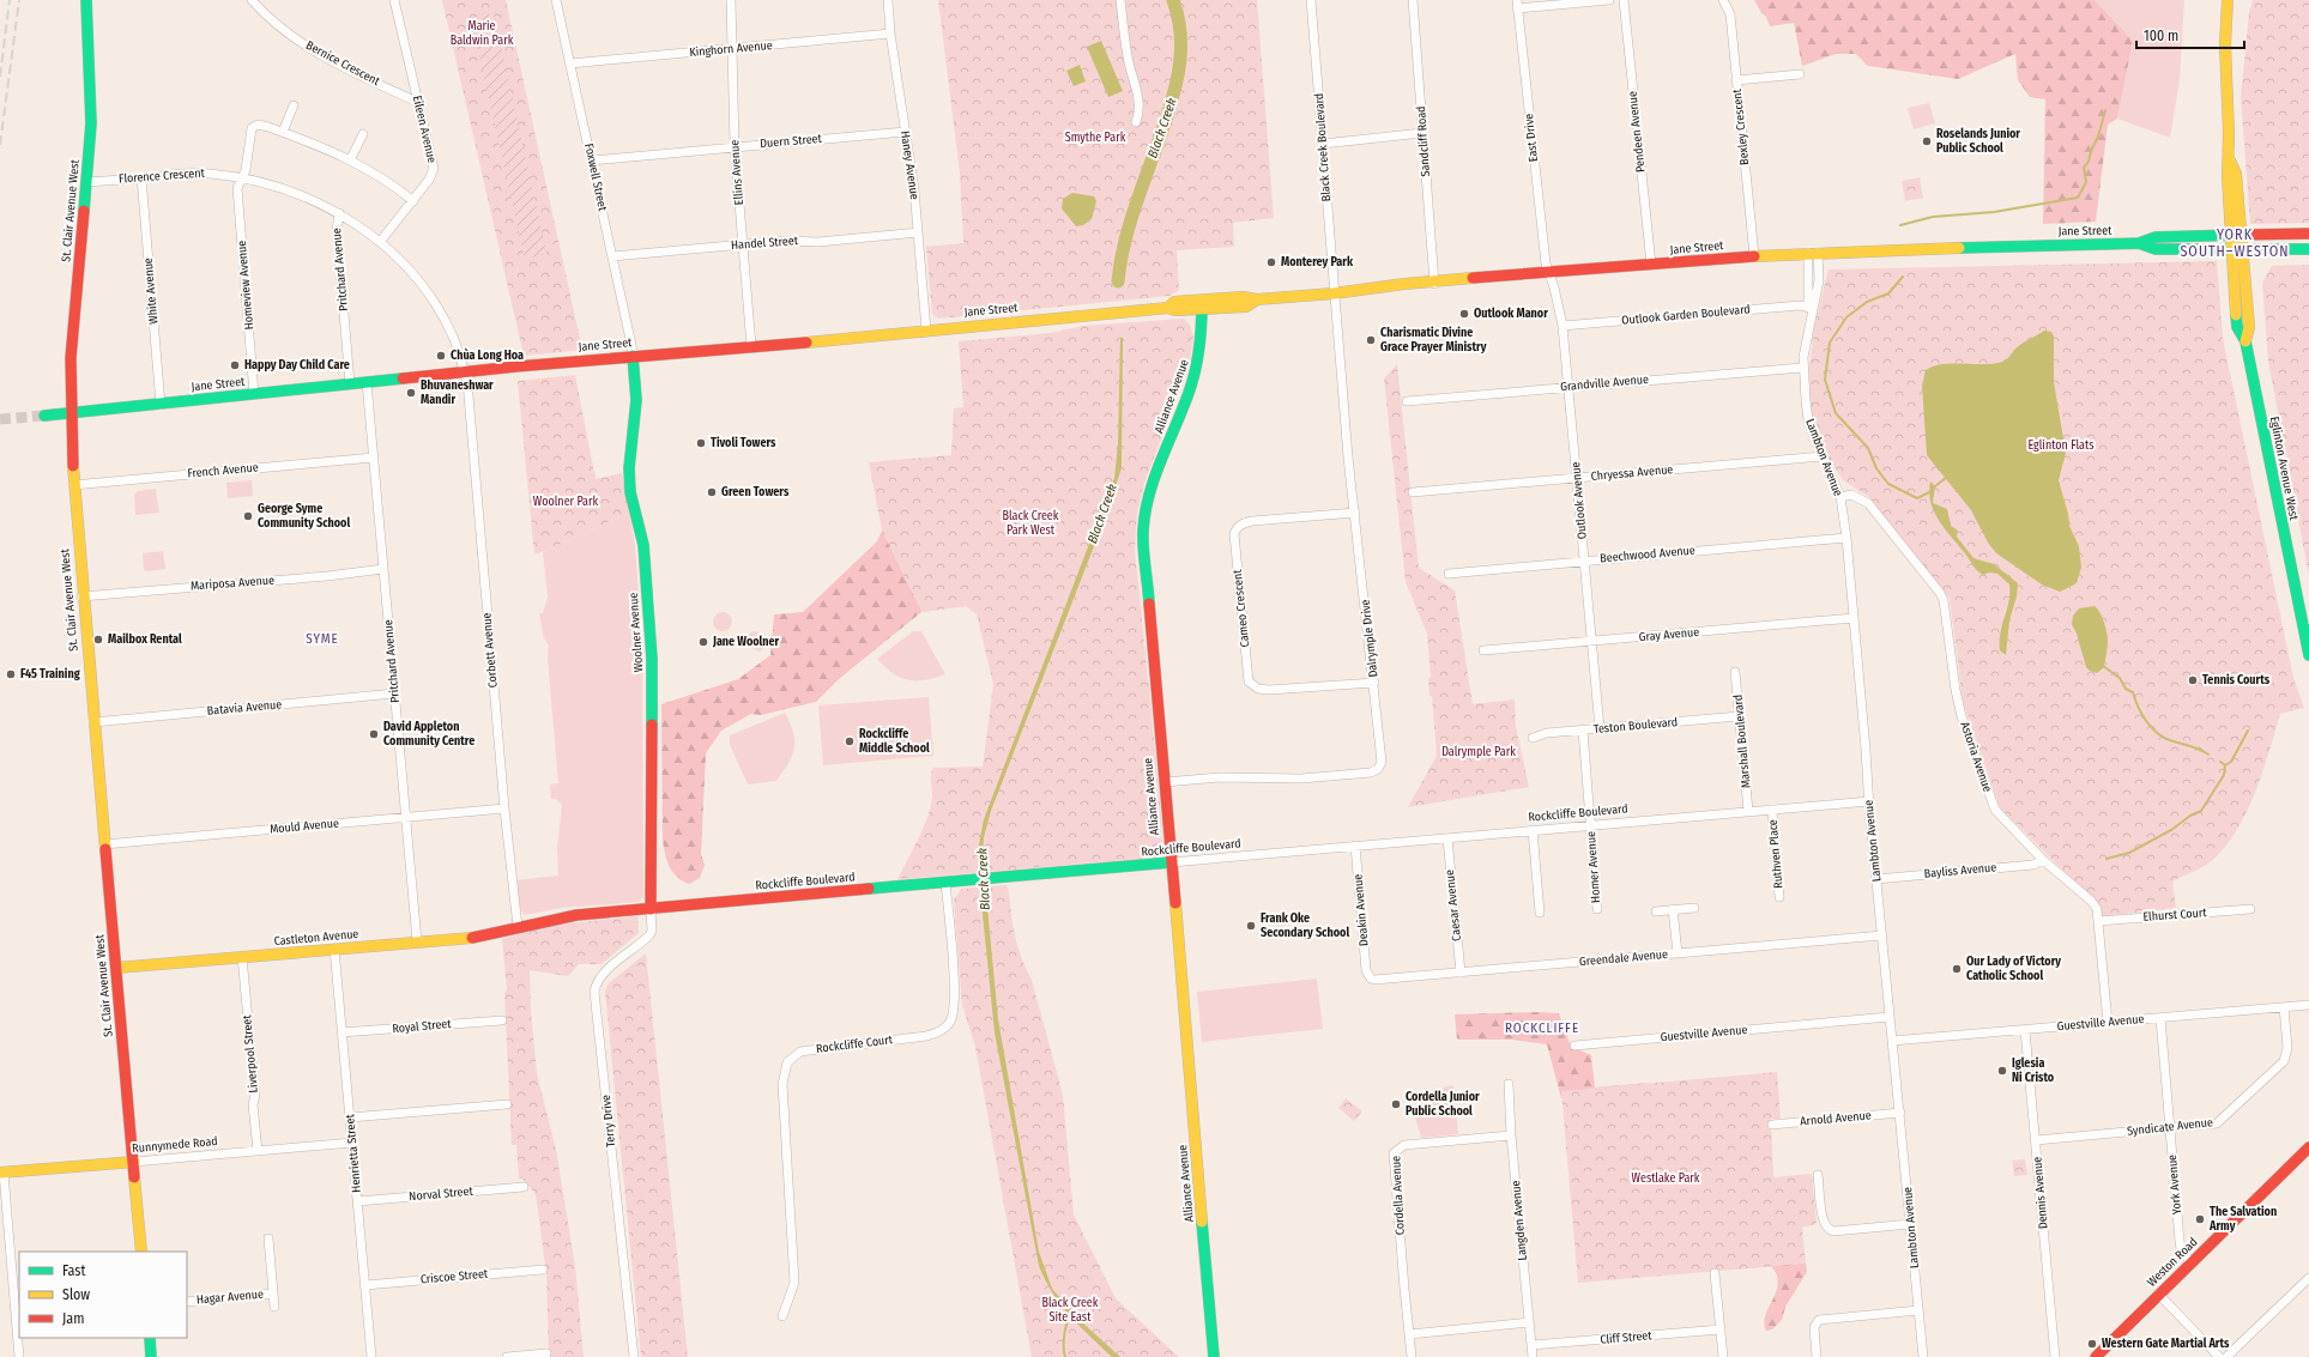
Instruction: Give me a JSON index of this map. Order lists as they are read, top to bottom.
{
  "streets": {
    "main road": [
      "St. Clair Avenue West",
      "Jane Street",
      "Alliance Avenue",
      "Eglinton Avenue West",
      "Woolner Avenue",
      "Rockcliffe Boulevard",
      "Castleton Avenue",
      "Runnymede Road",
      "Weston Road"
    ],
    "street": [
      "Kinghorn Avenue",
      "Bernice Crescent",
      "Bexley Crescent",
      "Eileen Avenue",
      "Pendeen Avenue",
      "East Drive",
      "Duern Street",
      "Sandcliff Road",
      "Black Creek Boulevard",
      "Haney Avenue",
      "Ellins Avenue",
      "Florence Crescent",
      "Foxwell Street",
      "Handel Street",
      "Pritchard Avenue",
      "Homeview Avenue",
      "White Avenue",
      "Outlook Garden Boulevard",
      "Grandville Avenue",
      "Lambton Avenue",
      "French Avenue",
      "Chryessa Avenue",
      "Outlook Avenue",
      "Beechwood Avenue",
      "Mariposa Avenue",
      "Cameo Crescent",
      "Gray Avenue",
      "Dalrymple Drive",
      "Corbett Avenue",
      "Batavia Avenue",
      "Teston Boulevard",
      "Marshall Boulevard",
      "Astoria Avenue",
      "Mould Avenue",
      "Ruthven Place",
      "Homer Avenue",
      "Bayliss Avenue",
      "Caesar Avenue",
      "Deakin Avenue",
      "Elhurst Court",
      "Greendale Avenue",
      "Guestville Avenue",
      "Royal Street",
      "Rockcliffe Court",
      "Liverpool Street",
      "Arnold Avenue",
      "Terry Drive",
      "Syndicate Avenue",
      "Henrietta Street",
      "York Avenue",
      "Dennis Avenue",
      "Norval Street",
      "Cordella Avenue",
      "Langden Avenue",
      "Criscoe Street",
      "Hagar Avenue",
      "Cliff Street"
    ]
  },
  "crossings": [
    ["Kinghorn Avenue", "Haney Avenue"],
    ["Kinghorn Avenue", "Ellins Avenue"],
    ["Kinghorn Avenue", "Foxwell Street"],
    ["Bernice Crescent", "Eileen Avenue"],
    ["Bexley Crescent", "Jane Street"],
    ["Eileen Avenue", "Florence Crescent"],
    ["Pendeen Avenue", "Jane Street"],
    ["East Drive", "Jane Street"],
    ["East Drive", "Outlook Avenue"],
    ["Duern Street", "Haney Avenue"],
    ["Duern Street", "Ellins Avenue"],
    ["Duern Street", "Foxwell Street"],
    ["Sandcliff Road", "Jane Street"],
    ["Black Creek Boulevard", "Jane Street"],
    ["Black Creek Boulevard", "Dalrymple Drive"],
    ["Haney Avenue", "Jane Street"],
    ["Haney Avenue", "Handel Street"],
    ["Ellins Avenue", "Jane Street"],
    ["Ellins Avenue", "Handel Street"],
    ["Florence Crescent", "St. Clair Avenue West"],
    ["Florence Crescent", "Jane Street"],
    ["Florence Crescent", "Pritchard Avenue"],
    ["Florence Crescent", "Homeview Avenue"],
    ["Florence Crescent", "White Avenue"],
    ["Florence Crescent", "Corbett Avenue"],
    ["Foxwell Street", "Jane Street"],
    ["Foxwell Street", "Handel Street"],
    ["Foxwell Street", "Woolner Avenue"],
    ["St. Clair Avenue West", "Jane Street"],
    ["St. Clair Avenue West", "French Avenue"],
    ["St. Clair Avenue West", "Mariposa Avenue"],
    ["St. Clair Avenue West", "Batavia Avenue"],
    ["St. Clair Avenue West", "Mould Avenue"],
    ["St. Clair Avenue West", "Castleton Avenue"],
    ["St. Clair Avenue West", "Runnymede Road"],
    ["Jane Street", "Pritchard Avenue"],
    ["Jane Street", "Homeview Avenue"],
    ["Jane Street", "White Avenue"],
    ["Jane Street", "Alliance Avenue"],
    ["Jane Street", "Lambton Avenue"],
    ["Jane Street", "Eglinton Avenue West"],
    ["Jane Street", "Outlook Avenue"],
    ["Jane Street", "Woolner Avenue"],
    ["Jane Street", "Dalrymple Drive"],
    ["Jane Street", "Corbett Avenue"],
    ["Pritchard Avenue", "French Avenue"],
    ["Pritchard Avenue", "Mariposa Avenue"],
    ["Pritchard Avenue", "Batavia Avenue"],
    ["Pritchard Avenue", "Mould Avenue"],
    ["Pritchard Avenue", "Castleton Avenue"],
    ["Outlook Garden Boulevard", "Lambton Avenue"],
    ["Outlook Garden Boulevard", "Outlook Avenue"],
    ["Grandville Avenue", "Lambton Avenue"],
    ["Grandville Avenue", "Outlook Avenue"],
    ["Alliance Avenue", "Dalrymple Drive"],
    ["Alliance Avenue", "Rockcliffe Boulevard"],
    ["Lambton Avenue", "Chryessa Avenue"],
    ["Lambton Avenue", "Beechwood Avenue"],
    ["Lambton Avenue", "Gray Avenue"],
    ["Lambton Avenue", "Astoria Avenue"],
    ["Lambton Avenue", "Rockcliffe Boulevard"],
    ["Lambton Avenue", "Bayliss Avenue"],
    ["Lambton Avenue", "Greendale Avenue"],
    ["Lambton Avenue", "Guestville Avenue"],
    ["Lambton Avenue", "Arnold Avenue"],
    ["Chryessa Avenue", "Outlook Avenue"],
    ["Outlook Avenue", "Beechwood Avenue"],
    ["Outlook Avenue", "Gray Avenue"],
    ["Outlook Avenue", "Teston Boulevard"],
    ["Cameo Crescent", "Dalrymple Drive"],
    ["Woolner Avenue", "Rockcliffe Boulevard"],
    ["Woolner Avenue", "Terry Drive"],
    ["Corbett Avenue", "Rockcliffe Boulevard"],
    ["Corbett Avenue", "Mould Avenue"],
    ["Corbett Avenue", "Castleton Avenue"],
    ["Teston Boulevard", "Marshall Boulevard"],
    ["Marshall Boulevard", "Rockcliffe Boulevard"],
    ["Astoria Avenue", "Bayliss Avenue"],
    ["Astoria Avenue", "Elhurst Court"],
    ["Astoria Avenue", "Guestville Avenue"],
    ["Rockcliffe Boulevard", "Ruthven Place"],
    ["Rockcliffe Boulevard", "Homer Avenue"],
    ["Rockcliffe Boulevard", "Caesar Avenue"],
    ["Rockcliffe Boulevard", "Deakin Avenue"],
    ["Rockcliffe Boulevard", "Castleton Avenue"],
    ["Rockcliffe Boulevard", "Rockcliffe Court"],
    ["Rockcliffe Boulevard", "Terry Drive"],
    ["Caesar Avenue", "Greendale Avenue"],
    ["Deakin Avenue", "Greendale Avenue"],
    ["Castleton Avenue", "Liverpool Street"],
    ["Castleton Avenue", "Henrietta Street"],
    ["Guestville Avenue", "Syndicate Avenue"],
    ["Guestville Avenue", "York Avenue"],
    ["Guestville Avenue", "Dennis Avenue"],
    ["Royal Street", "Henrietta Street"],
    ["Liverpool Street", "Runnymede Road"],
    ["Syndicate Avenue", "York Avenue"],
    ["Syndicate Avenue", "Dennis Avenue"],
    ["Runnymede Road", "Henrietta Street"],
    ["Henrietta Street", "Norval Street"],
    ["Henrietta Street", "Criscoe Street"],
    ["York Avenue", "Weston Road"],
    ["Cordella Avenue", "Langden Avenue"],
    ["Langden Avenue", "Cliff Street"]
  ],
  "districts": ["YORK SOUTH–WESTON", "SYME", "ROCKCLIFFE"],
  "water": ["Black Creek"],
  "parks": [
    "Marie Baldwin Park",
    "Smythe Park",
    "Eglinton Flats",
    "Woolner Park",
    "Black Creek Park West",
    "Dalrymple Park",
    "Westlake Park",
    "Black Creek Site East"
  ],
  "places": [
    "Roselands Junior Public School",
    "Monterey Park",
    "Outlook Manor",
    "Charismatic Divine Grace Prayer Ministry",
    "Chùa Long Hoa",
    "Happy Day Child Care",
    "Bhuvaneshwar Mandir",
    "Tivoli Towers",
    "Green Towers",
    "George Syme Community School",
    "Mailbox Rental",
    "Jane Woolner",
    "F45 Training",
    "Tennis Courts",
    "David Appleton Community Centre",
    "Rockcliffe Middle School",
    "Frank Oke Secondary School",
    "Our Lady of Victory Catholic School",
    "Iglesia Ni Cristo",
    "Cordella Junior Public School",
    "The Salvation Army",
    "Western Gate Martial Arts"
  ],
  "legend": ["Fast", "Slow", "Jam"],
  "scale_bar": "100 m"
}
